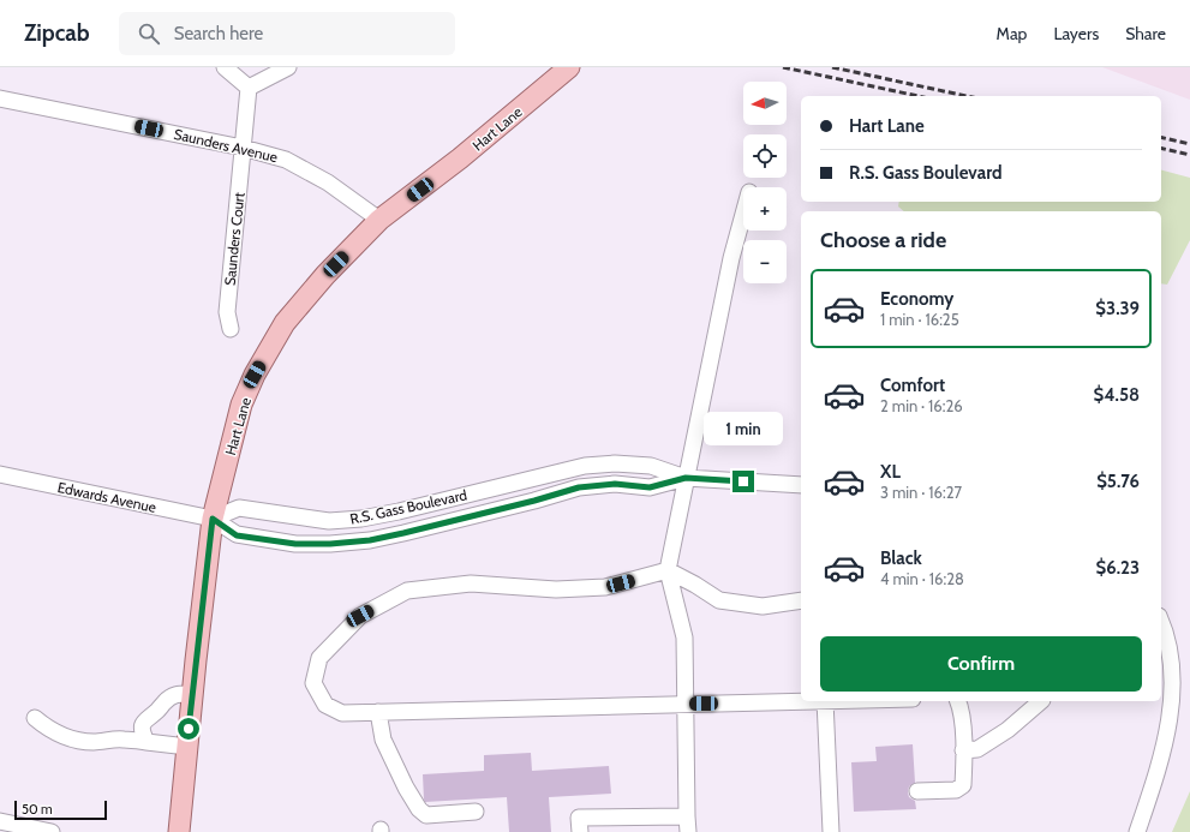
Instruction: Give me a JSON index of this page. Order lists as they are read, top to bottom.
{
  "streets": {
    "main road": ["Hart Lane"],
    "street": [
      "Saunders Avenue",
      "Saunders Court",
      "Edwards Avenue",
      "R.S. Gass Boulevard"
    ]
  },
  "crossings": [
    ["Hart Lane", "Saunders Avenue"],
    ["Hart Lane", "Edwards Avenue"],
    ["Hart Lane", "R.S. Gass Boulevard"],
    ["Saunders Avenue", "Saunders Court"],
    ["Edwards Avenue", "R.S. Gass Boulevard"]
  ],
  "scale_bar": "50 m",
  "north": "left",
  "page": {
    "header": "Zipcab",
    "search": "Search here",
    "nav": ["Map", "Layers", "Share"],
    "map_buttons": ["+", "−"],
    "banner": ["Hart Lane", "R.S. Gass Boulevard"],
    "heading": "Choose a ride",
    "list": [
      {
        "name": "Economy",
        "note": "1 min · 16:25",
        "value": "$3.39"
      },
      {
        "name": "Comfort",
        "note": "2 min · 16:26",
        "value": "$4.58"
      },
      {
        "name": "XL",
        "note": "3 min · 16:27",
        "value": "$5.76"
      },
      {
        "name": "Black",
        "note": "4 min · 16:28",
        "value": "$6.23"
      }
    ],
    "bubble": "1 min",
    "buttons": "Confirm",
    "scale": "50 m"
  }
}
